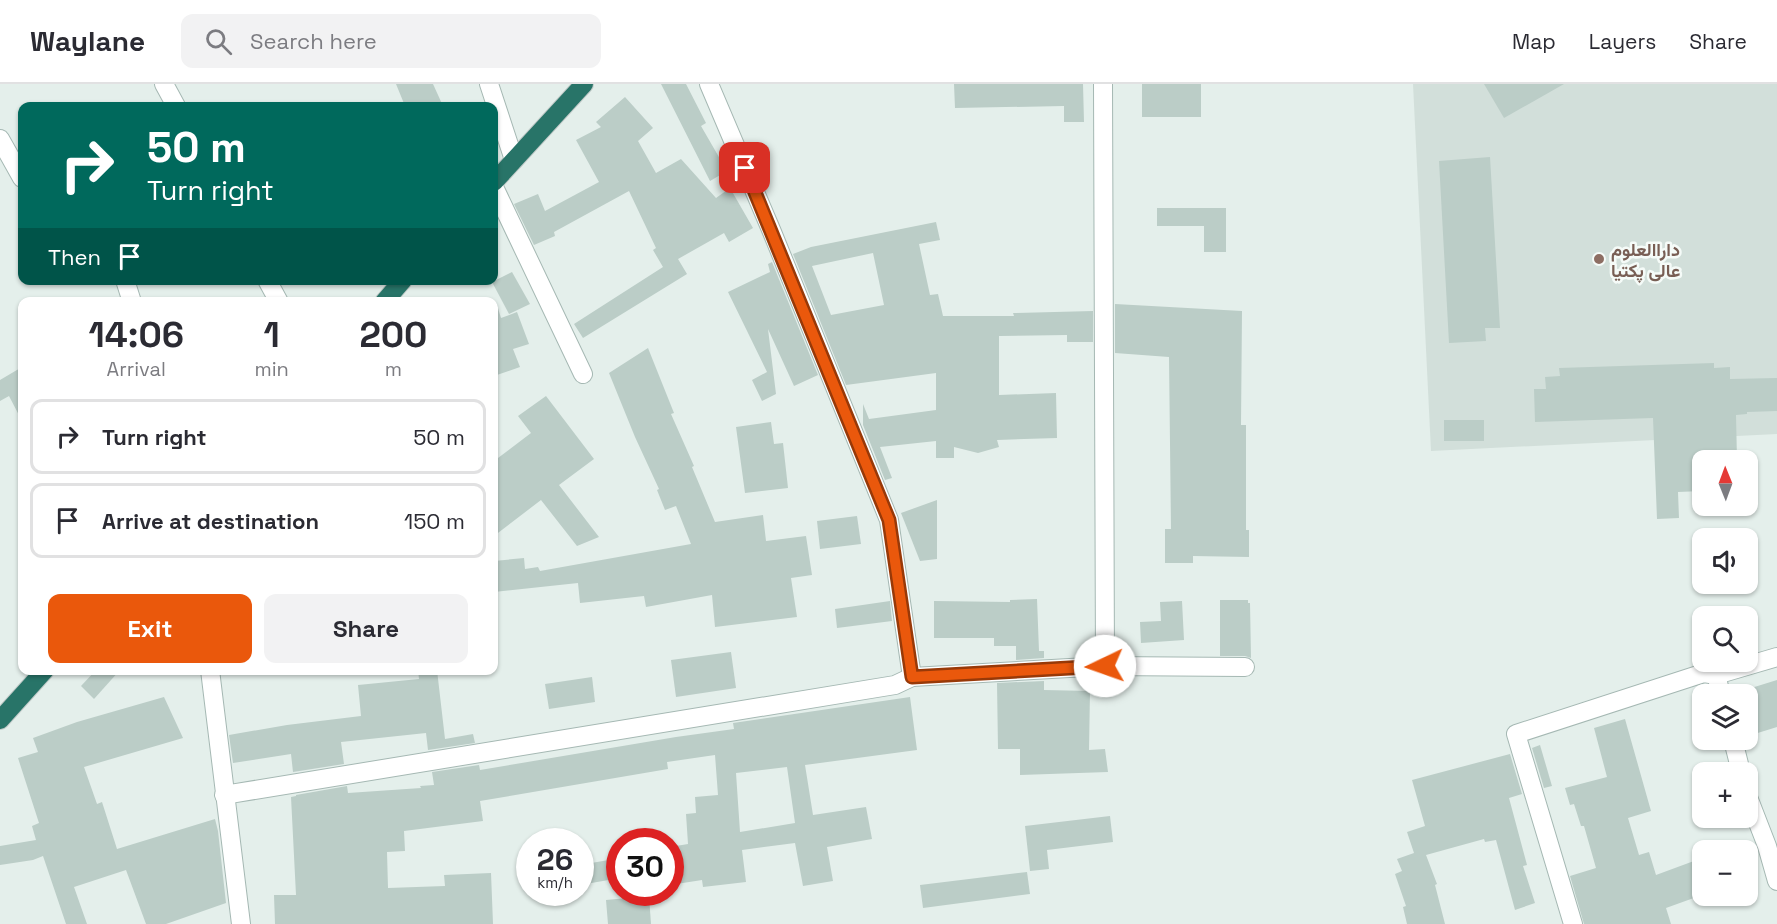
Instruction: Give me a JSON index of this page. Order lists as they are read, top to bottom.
{
  "places": ["داراالعلوم عالی پکتیا"],
  "north": "top",
  "page": {
    "header": "Waylane",
    "search": "Search here",
    "nav": ["Map", "Layers", "Share"],
    "turn": ["50 m", "Turn right"],
    "then": "Then",
    "eta": [
      "14:06",
      "Arrival",
      "1",
      "min",
      "200",
      "m"
    ],
    "list": [
      {
        "name": "Turn right",
        "value": "50 m"
      },
      {
        "name": "Arrive at destination",
        "value": "150 m"
      }
    ],
    "map_buttons": ["+", "−"],
    "buttons": ["Exit", "Share"],
    "speed": "26 km/h",
    "limit": "30"
  }
}
